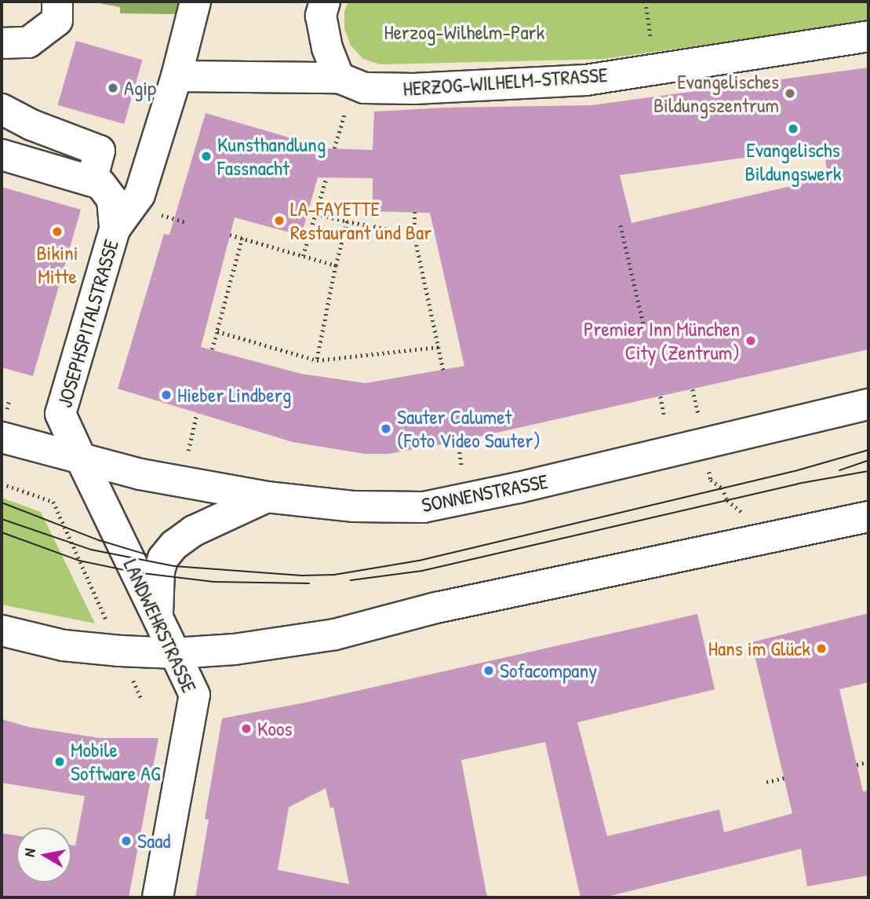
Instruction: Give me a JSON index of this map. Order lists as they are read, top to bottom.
{
  "streets": {
    "main road": [
      "HERZOG-WILHELM-STRASSE",
      "JOSEPHSPITALSTRASSE",
      "SONNENSTRASSE",
      "LANDWEHRSTRASSE"
    ]
  },
  "crossings": [
    ["HERZOG-WILHELM-STRASSE", "JOSEPHSPITALSTRASSE"],
    ["JOSEPHSPITALSTRASSE", "SONNENSTRASSE"],
    ["JOSEPHSPITALSTRASSE", "LANDWEHRSTRASSE"],
    ["SONNENSTRASSE", "LANDWEHRSTRASSE"]
  ],
  "parks": ["Herzog-Wilhelm-Park"],
  "places": [
    "Agip",
    "Evangelisches Bildungszentrum",
    "Evangelischs Bildungswerk",
    "Kunsthandlung Fassnacht",
    "LA-FAYETTE Restaurant und Bar",
    "Bikini Mitte",
    "Premier Inn München City (Zentrum)",
    "Hieber Lindberg",
    "Sauter Calumet (Foto Video Sauter)",
    "Hans im Glück",
    "Sofacompany",
    "Koos",
    "Mobile Software AG",
    "Saad"
  ],
  "north": "left"
}
